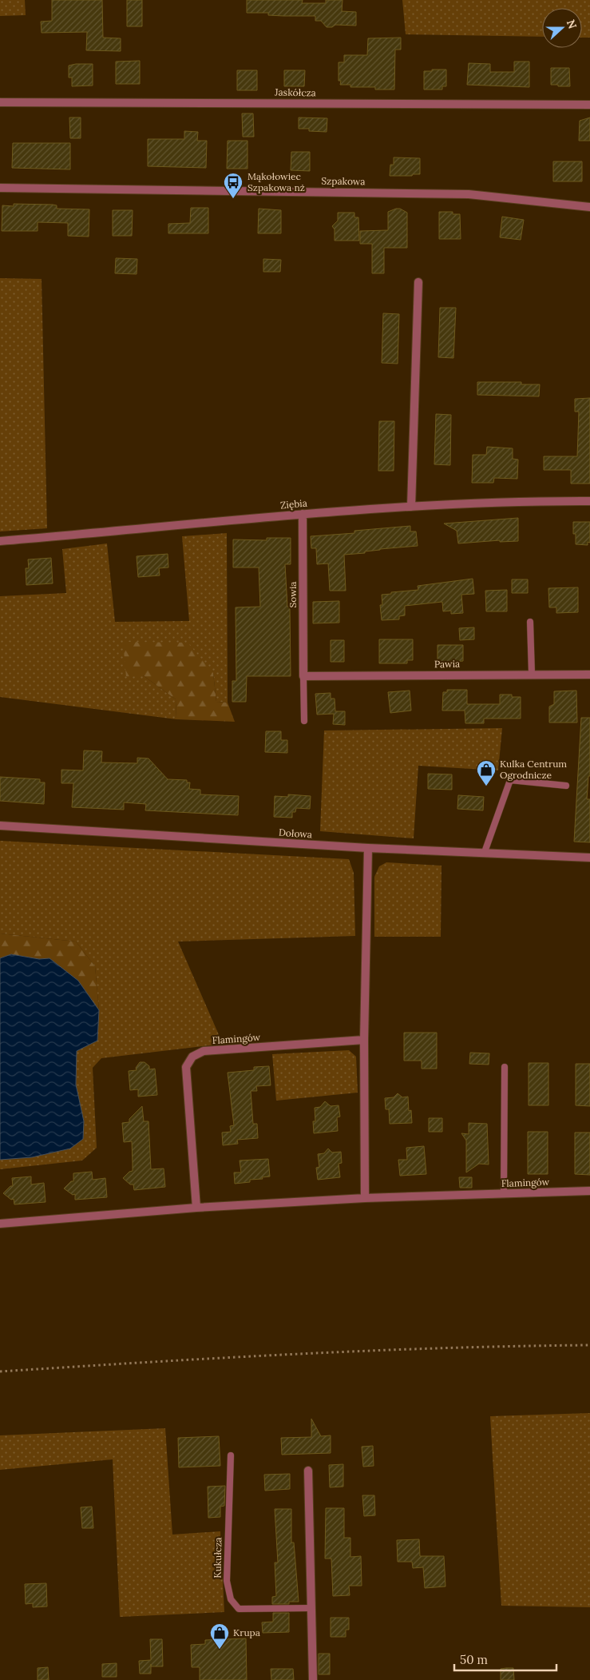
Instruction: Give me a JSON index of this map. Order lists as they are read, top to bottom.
{
  "streets": {
    "street": [
      "Jaskółcza",
      "Szpakowa",
      "Ziębia",
      "Sowia",
      "Pawia",
      "Dołowa",
      "Flamingów"
    ],
    "lane": ["Kukułcza"]
  },
  "crossings": [
    ["Ziębia", "Sowia"],
    ["Sowia", "Pawia"]
  ],
  "places": {
    "bus stop": ["Mąkołowiec Szpakowa nż"],
    "shop": ["Kulka Centrum Ogrodnicze", "Krupa"]
  },
  "scale_bar": "50 m",
  "north": "right"
}
